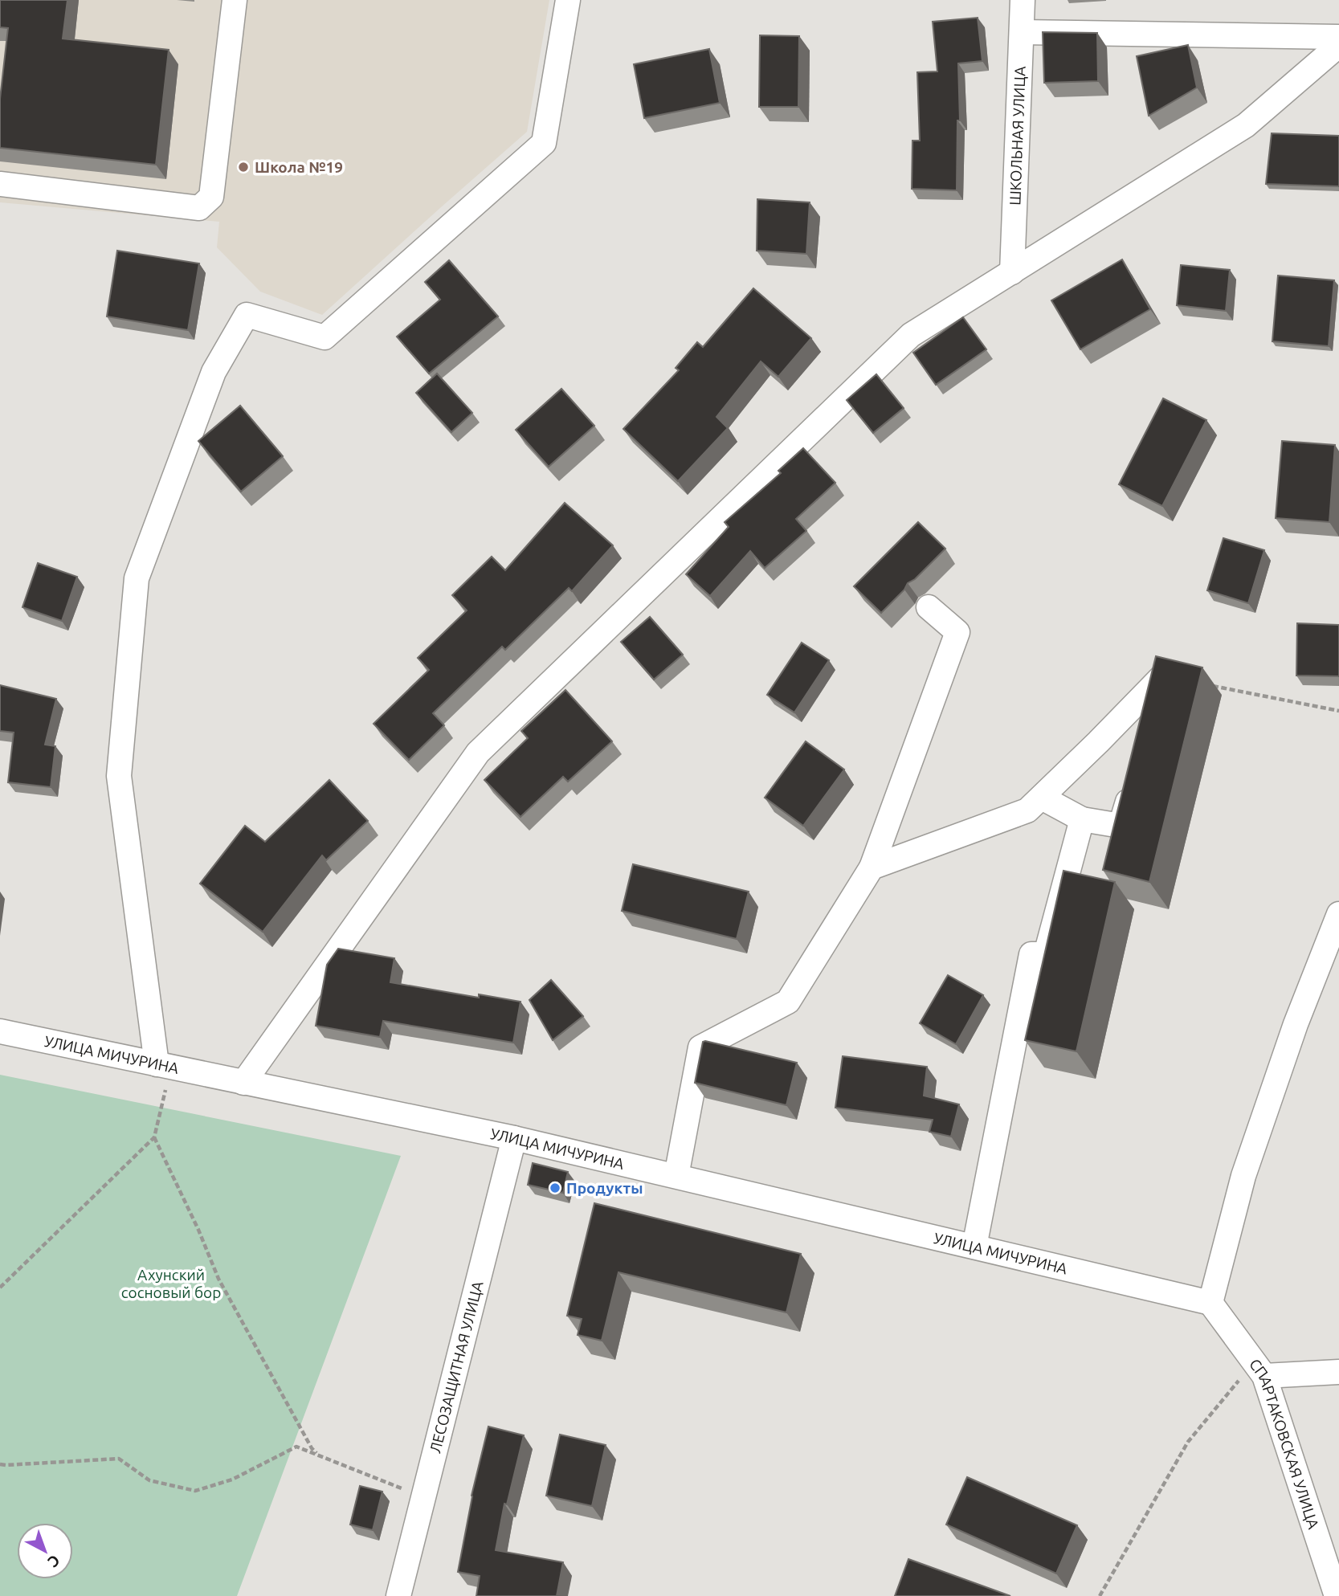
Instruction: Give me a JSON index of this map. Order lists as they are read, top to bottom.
{
  "streets": {
    "street": [
      "ШКОЛЬНАЯ УЛИЦА",
      "УЛИЦА МИЧУРИНА",
      "ЛЕСОЗАЩИТНАЯ УЛИЦА",
      "СПАРТАКОВСКАЯ УЛИЦА"
    ]
  },
  "crossings": [
    ["УЛИЦА МИЧУРИНА", "ЛЕСОЗАЩИТНАЯ УЛИЦА"],
    ["УЛИЦА МИЧУРИНА", "СПАРТАКОВСКАЯ УЛИЦА"]
  ],
  "parks": ["Ахунский сосновый бор"],
  "places": ["Школа №19", "Продукты"],
  "north": "bottom right"
}
